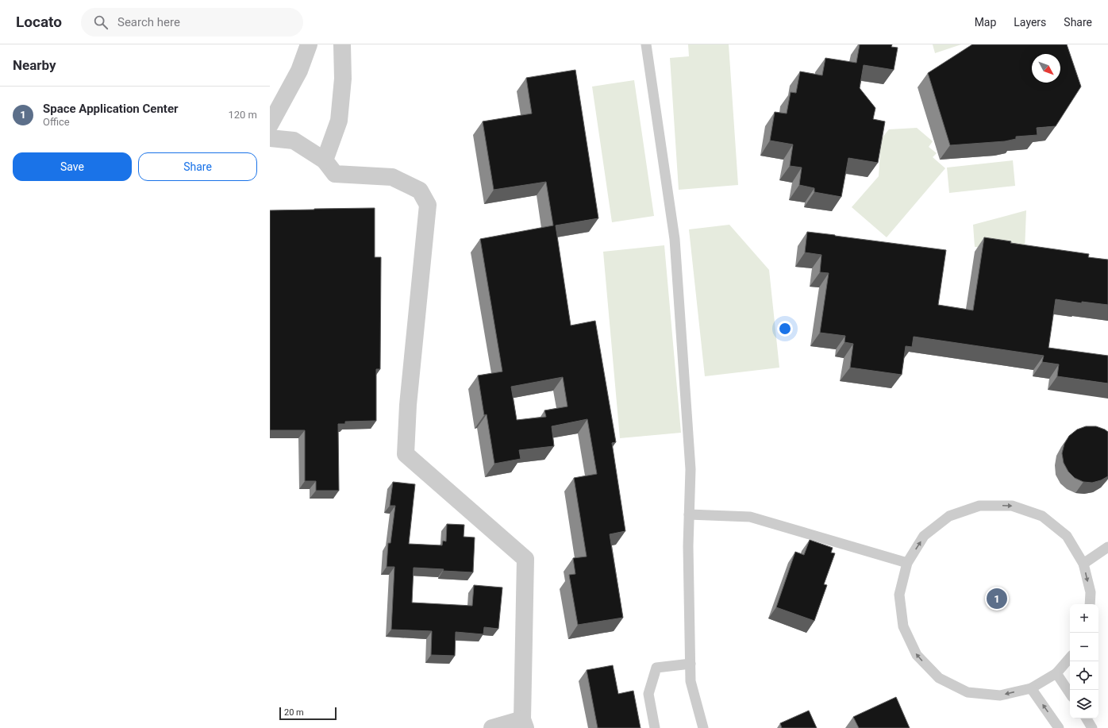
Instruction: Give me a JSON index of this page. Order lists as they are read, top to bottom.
{
  "scale_bar": "20 m",
  "north": "bottom right",
  "page": {
    "header": "Locato",
    "search": "Search here",
    "nav": ["Map", "Layers", "Share"],
    "heading": "Nearby",
    "list": [
      {
        "mark": "1",
        "name": "Space Application Center",
        "note": "Office",
        "value": "120 m"
      }
    ],
    "buttons": ["Save", "Share"],
    "pins": "1",
    "map_buttons": ["+", "−"],
    "scale": "20 m"
  }
}
